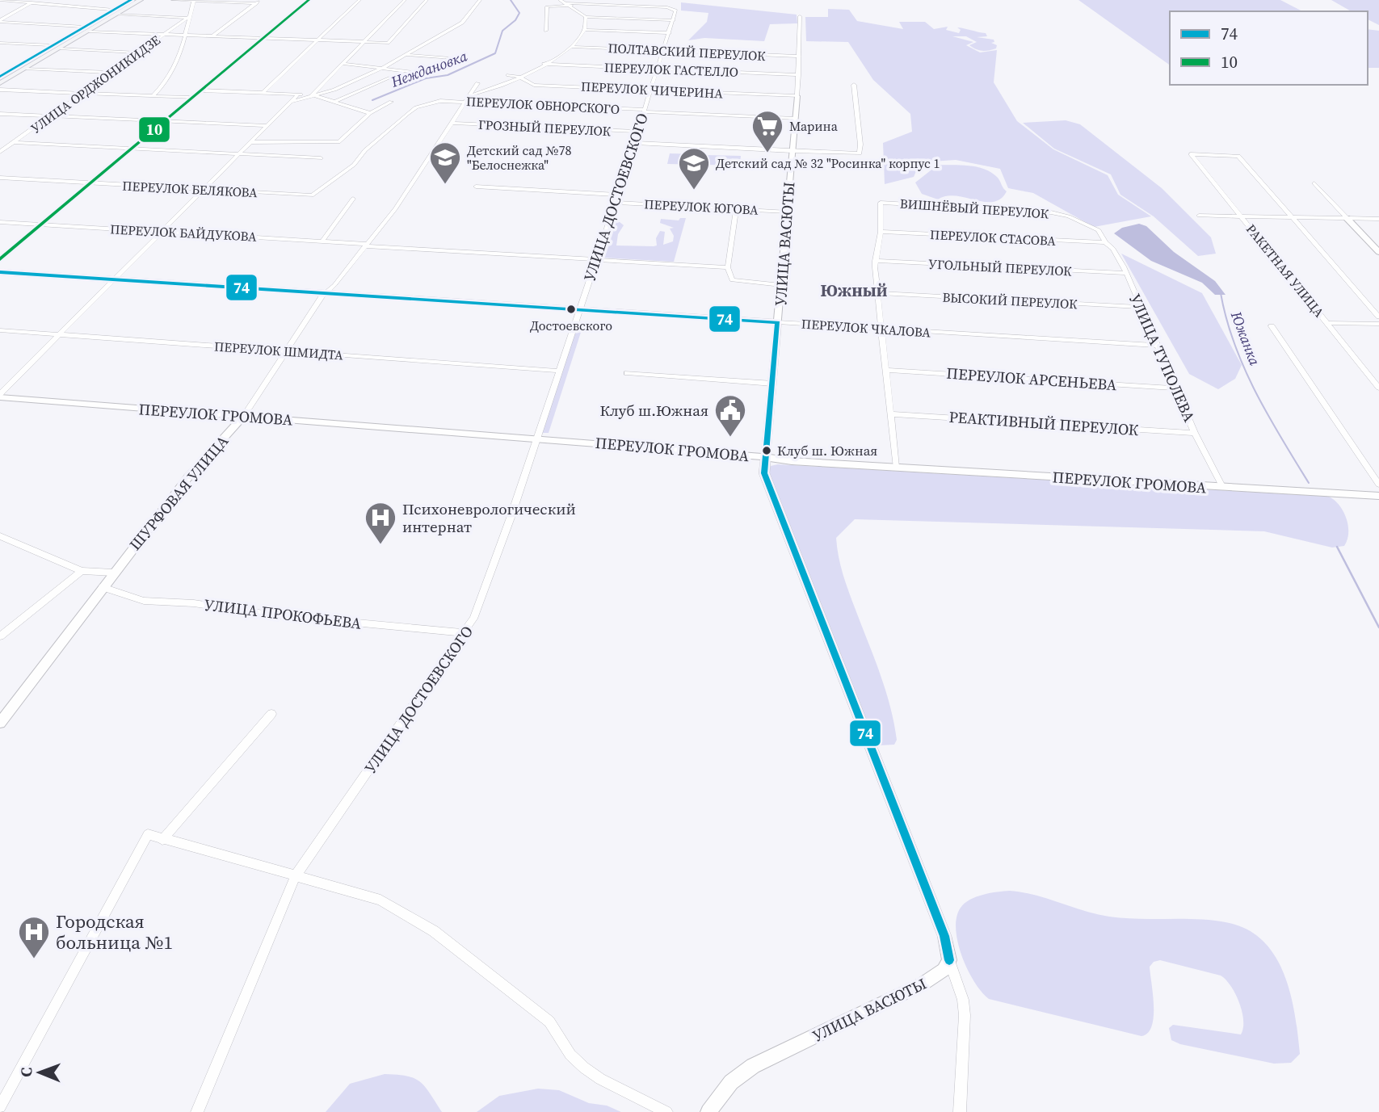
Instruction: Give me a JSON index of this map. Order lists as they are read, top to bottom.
{
  "streets": {
    "street": [
      "ПОЛТАВСКИЙ ПЕРЕУЛОК",
      "ПЕРЕУЛОК ГАСТЕЛЛО",
      "УЛИЦА ОРДЖОНИКИДЗЕ",
      "ПЕРЕУЛОК ЧИЧЕРИНА",
      "ПЕРЕУЛОК ОБНОРСКОГО",
      "ГРОЗНЫЙ ПЕРЕУЛОК",
      "ПЕРЕУЛОК БЕЛЯКОВА",
      "УЛИЦА ДОСТОЕВСКОГО",
      "ПЕРЕУЛОК ЮГОВА",
      "ВИШНЁВЫЙ ПЕРЕУЛОК",
      "ПЕРЕУЛОК БАЙДУКОВА",
      "ПЕРЕУЛОК СТАСОВА",
      "УЛИЦА ВАСЮТЫ",
      "УГОЛЬНЫЙ ПЕРЕУЛОК",
      "РАКЕТНАЯ УЛИЦА",
      "ВЫСОКИЙ ПЕРЕУЛОК",
      "ПЕРЕУЛОК ЧКАЛОВА",
      "ПЕРЕУЛОК ШМИДТА",
      "УЛИЦА ТУПОЛЕВА",
      "ПЕРЕУЛОК АРСЕНЬЕВА",
      "ПЕРЕУЛОК ГРОМОВА",
      "РЕАКТИВНЫЙ ПЕРЕУЛОК",
      "ШУРФОВАЯ УЛИЦА",
      "УЛИЦА ПРОКОФЬЕВА"
    ]
  },
  "crossings": [
    ["ПОЛТАВСКИЙ ПЕРЕУЛОК", "УЛИЦА ДОСТОЕВСКОГО"],
    ["ПОЛТАВСКИЙ ПЕРЕУЛОК", "УЛИЦА ВАСЮТЫ"],
    ["ПЕРЕУЛОК ГАСТЕЛЛО", "УЛИЦА ДОСТОЕВСКОГО"],
    ["ПЕРЕУЛОК ГАСТЕЛЛО", "УЛИЦА ВАСЮТЫ"],
    ["ПЕРЕУЛОК ЧИЧЕРИНА", "УЛИЦА ДОСТОЕВСКОГО"],
    ["ПЕРЕУЛОК ЧИЧЕРИНА", "УЛИЦА ВАСЮТЫ"],
    ["ПЕРЕУЛОК ОБНОРСКОГО", "ПЕРЕУЛОК БЕЛЯКОВА"],
    ["ПЕРЕУЛОК ОБНОРСКОГО", "УЛИЦА ДОСТОЕВСКОГО"],
    ["ПЕРЕУЛОК ОБНОРСКОГО", "УЛИЦА ВАСЮТЫ"],
    ["ПЕРЕУЛОК ОБНОРСКОГО", "ШУРФОВАЯ УЛИЦА"],
    ["ГРОЗНЫЙ ПЕРЕУЛОК", "УЛИЦА ДОСТОЕВСКОГО"],
    ["ГРОЗНЫЙ ПЕРЕУЛОК", "ШУРФОВАЯ УЛИЦА"],
    ["УЛИЦА ДОСТОЕВСКОГО", "ПЕРЕУЛОК ЮГОВА"],
    ["УЛИЦА ДОСТОЕВСКОГО", "ПЕРЕУЛОК БАЙДУКОВА"],
    ["УЛИЦА ДОСТОЕВСКОГО", "ПЕРЕУЛОК ЧКАЛОВА"],
    ["УЛИЦА ДОСТОЕВСКОГО", "ПЕРЕУЛОК ШМИДТА"],
    ["УЛИЦА ДОСТОЕВСКОГО", "ПЕРЕУЛОК ГРОМОВА"],
    ["УЛИЦА ДОСТОЕВСКОГО", "УЛИЦА ПРОКОФЬЕВА"],
    ["ПЕРЕУЛОК ЮГОВА", "УЛИЦА ВАСЮТЫ"],
    ["ВИШНЁВЫЙ ПЕРЕУЛОК", "ПЕРЕУЛОК СТАСОВА"],
    ["ВИШНЁВЫЙ ПЕРЕУЛОК", "УЛИЦА ТУПОЛЕВА"],
    ["ПЕРЕУЛОК БАЙДУКОВА", "ШУРФОВАЯ УЛИЦА"],
    ["ПЕРЕУЛОК СТАСОВА", "УЛИЦА ТУПОЛЕВА"],
    ["УЛИЦА ВАСЮТЫ", "ПЕРЕУЛОК ЧКАЛОВА"],
    ["УЛИЦА ВАСЮТЫ", "ПЕРЕУЛОК ГРОМОВА"],
    ["УГОЛЬНЫЙ ПЕРЕУЛОК", "УЛИЦА ТУПОЛЕВА"],
    ["ВЫСОКИЙ ПЕРЕУЛОК", "УЛИЦА ТУПОЛЕВА"],
    ["ПЕРЕУЛОК ЧКАЛОВА", "УЛИЦА ТУПОЛЕВА"],
    ["ПЕРЕУЛОК ЧКАЛОВА", "ШУРФОВАЯ УЛИЦА"],
    ["ПЕРЕУЛОК ШМИДТА", "ШУРФОВАЯ УЛИЦА"],
    ["УЛИЦА ТУПОЛЕВА", "ПЕРЕУЛОК АРСЕНЬЕВА"],
    ["УЛИЦА ТУПОЛЕВА", "ПЕРЕУЛОК ГРОМОВА"],
    ["УЛИЦА ТУПОЛЕВА", "РЕАКТИВНЫЙ ПЕРЕУЛОК"],
    ["ПЕРЕУЛОК ГРОМОВА", "ШУРФОВАЯ УЛИЦА"],
    ["ШУРФОВАЯ УЛИЦА", "УЛИЦА ПРОКОФЬЕВА"]
  ],
  "districts": ["Южный"],
  "water": ["Неждановка", "Южанка"],
  "places": {
    "supermarket": ["Марина"],
    "school or university": ["Детский сад №78 \"Белоснежка\"", "Детский сад № 32 \"Росинка\" корпус 1"],
    "other": ["Достоевского", "Клуб ш. Южная"],
    "public building": ["Клуб ш.Южная"],
    "hospital": ["Психоневрологический интернат", "Городская больница №1"]
  },
  "lines": ["transit line 74", "transit line 10"],
  "legend": ["74", "10"],
  "north": "left"
}
